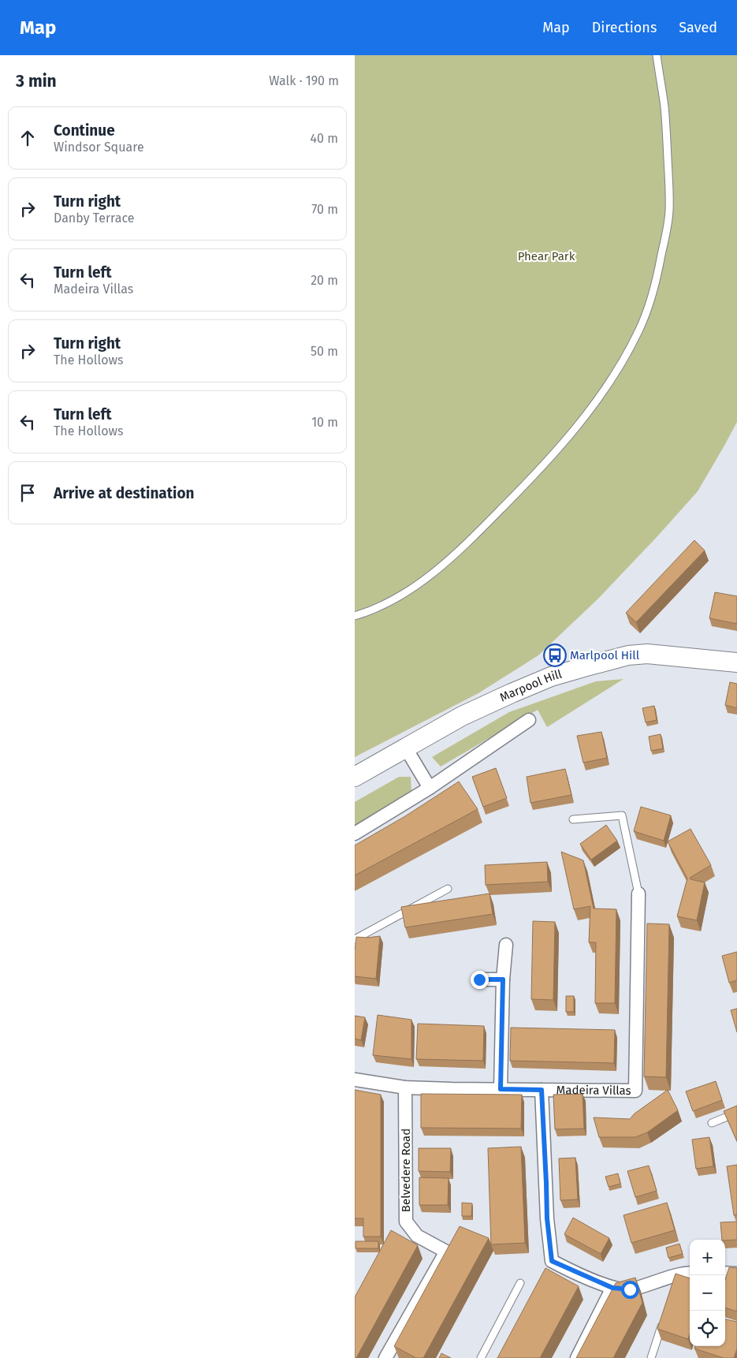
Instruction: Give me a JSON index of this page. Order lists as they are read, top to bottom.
{
  "streets": {
    "street": ["Marpool Hill", "Madeira Villas", "Belvedere Road"]
  },
  "crossings": [
    ["Madeira Villas", "Belvedere Road"]
  ],
  "parks": ["Phear Park"],
  "places": {
    "bus stop": ["Marlpool Hill"]
  },
  "page": {
    "header": "Map",
    "nav": ["Map", "Directions", "Saved"],
    "heading": ["3 min", "Walk · 190 m"],
    "list": [
      ["Continue", "Windsor Square", "40 m"],
      ["Turn right", "Danby Terrace", "70 m"],
      ["Turn left", "Madeira Villas", "20 m"],
      ["Turn right", "The Hollows", "50 m"],
      ["Turn left", "The Hollows", "10 m"],
      "Arrive at destination"
    ],
    "map_buttons": ["+", "−"]
  }
}
